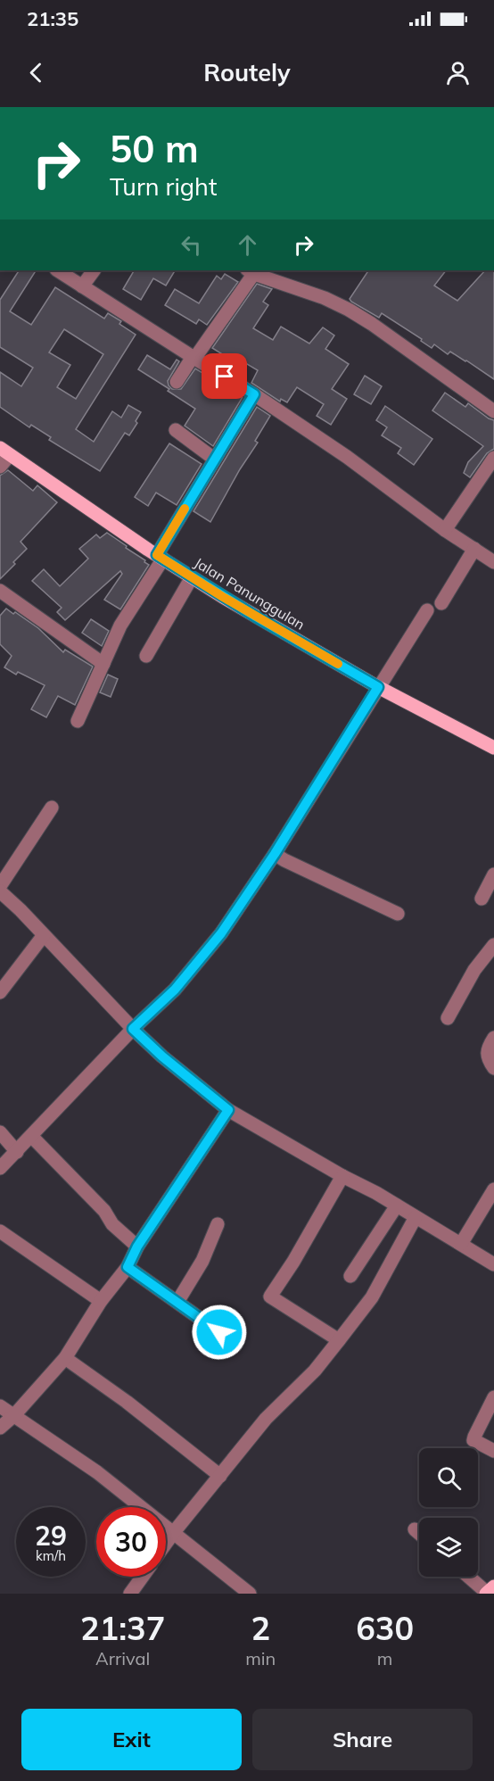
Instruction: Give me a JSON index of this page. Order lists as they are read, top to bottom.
{
  "streets": {
    "main road": ["Jalan Panunggulan"]
  },
  "page": {
    "status": "21:35",
    "header": "Routely",
    "turn": ["50 m", "Turn right"],
    "speed": "29 km/h",
    "limit": "30",
    "eta": [
      "21:37",
      "Arrival",
      "2",
      "min",
      "630",
      "m"
    ],
    "buttons": ["Exit", "Share"]
  }
}
